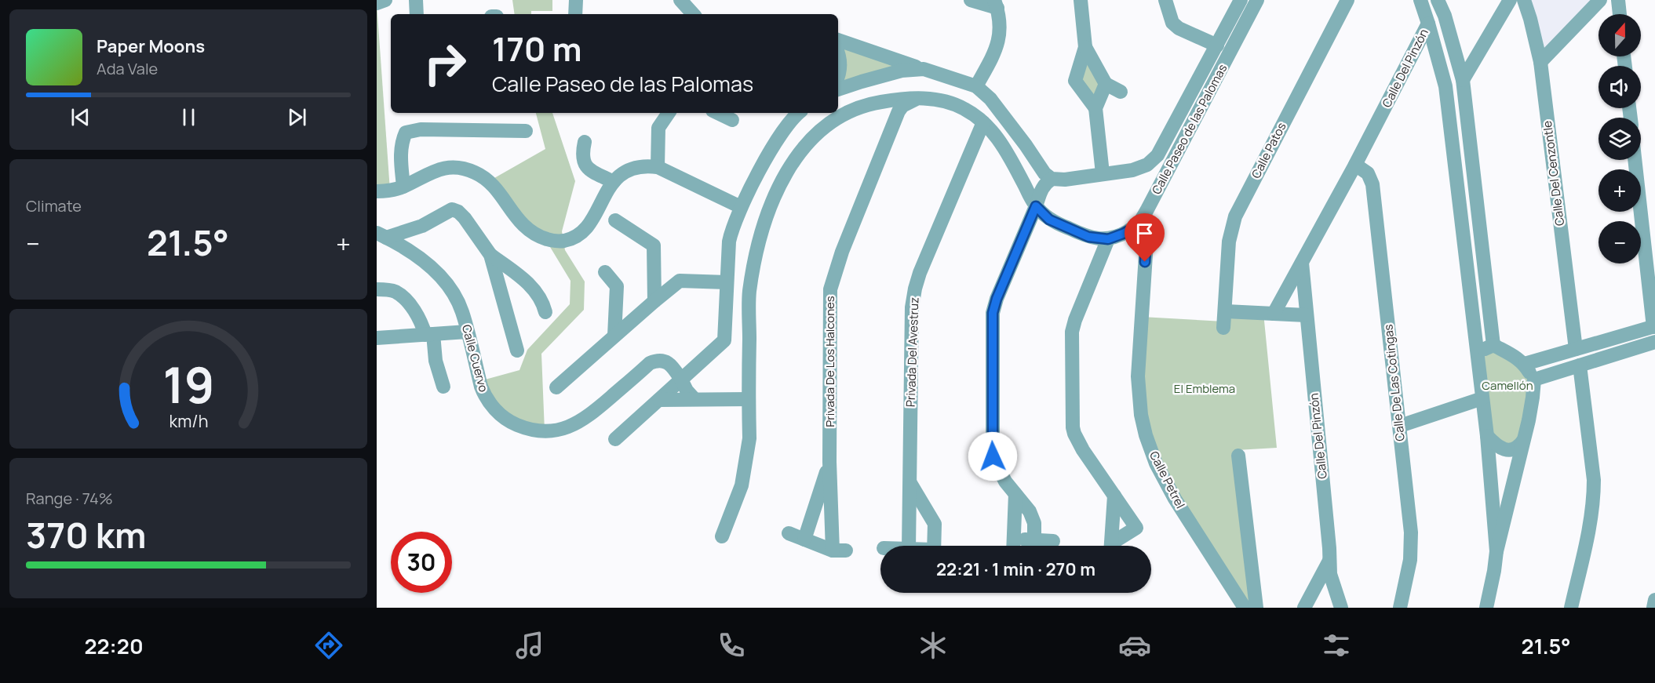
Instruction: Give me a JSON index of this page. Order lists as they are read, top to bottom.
{
  "streets": {
    "street": [
      "Calle Del Pinzón",
      "Calle Paseo de las Palomas",
      "Calle Patos",
      "Calle Del Cenzontle",
      "Privada Del Avestruz",
      "Calle Cuervo",
      "Privada De Los Halcones",
      "Calle De Las Cotingas",
      "Calle Petrel"
    ]
  },
  "crossings": [
    ["Calle Del Pinzón", "Calle De Las Cotingas"],
    ["Calle Paseo de las Palomas", "Calle Petrel"]
  ],
  "parks": ["Camellón", "El Emblema"],
  "north": "top",
  "page": {
    "map_buttons": ["+", "−"],
    "turn": ["170 m", "Calle Paseo de las Palomas"],
    "song": ["Paper Moons", "Ada Vale"],
    "tile": [
      "Climate",
      ["Range · 74%", "370 km"]
    ],
    "heat": ["−", "21.5°", "+"],
    "limit": "30",
    "trip": "22:21 · 1 min · 270 m",
    "tabs": ["22:20", "21.5°"],
    "gauge": ["19", "km/h"]
  }
}
